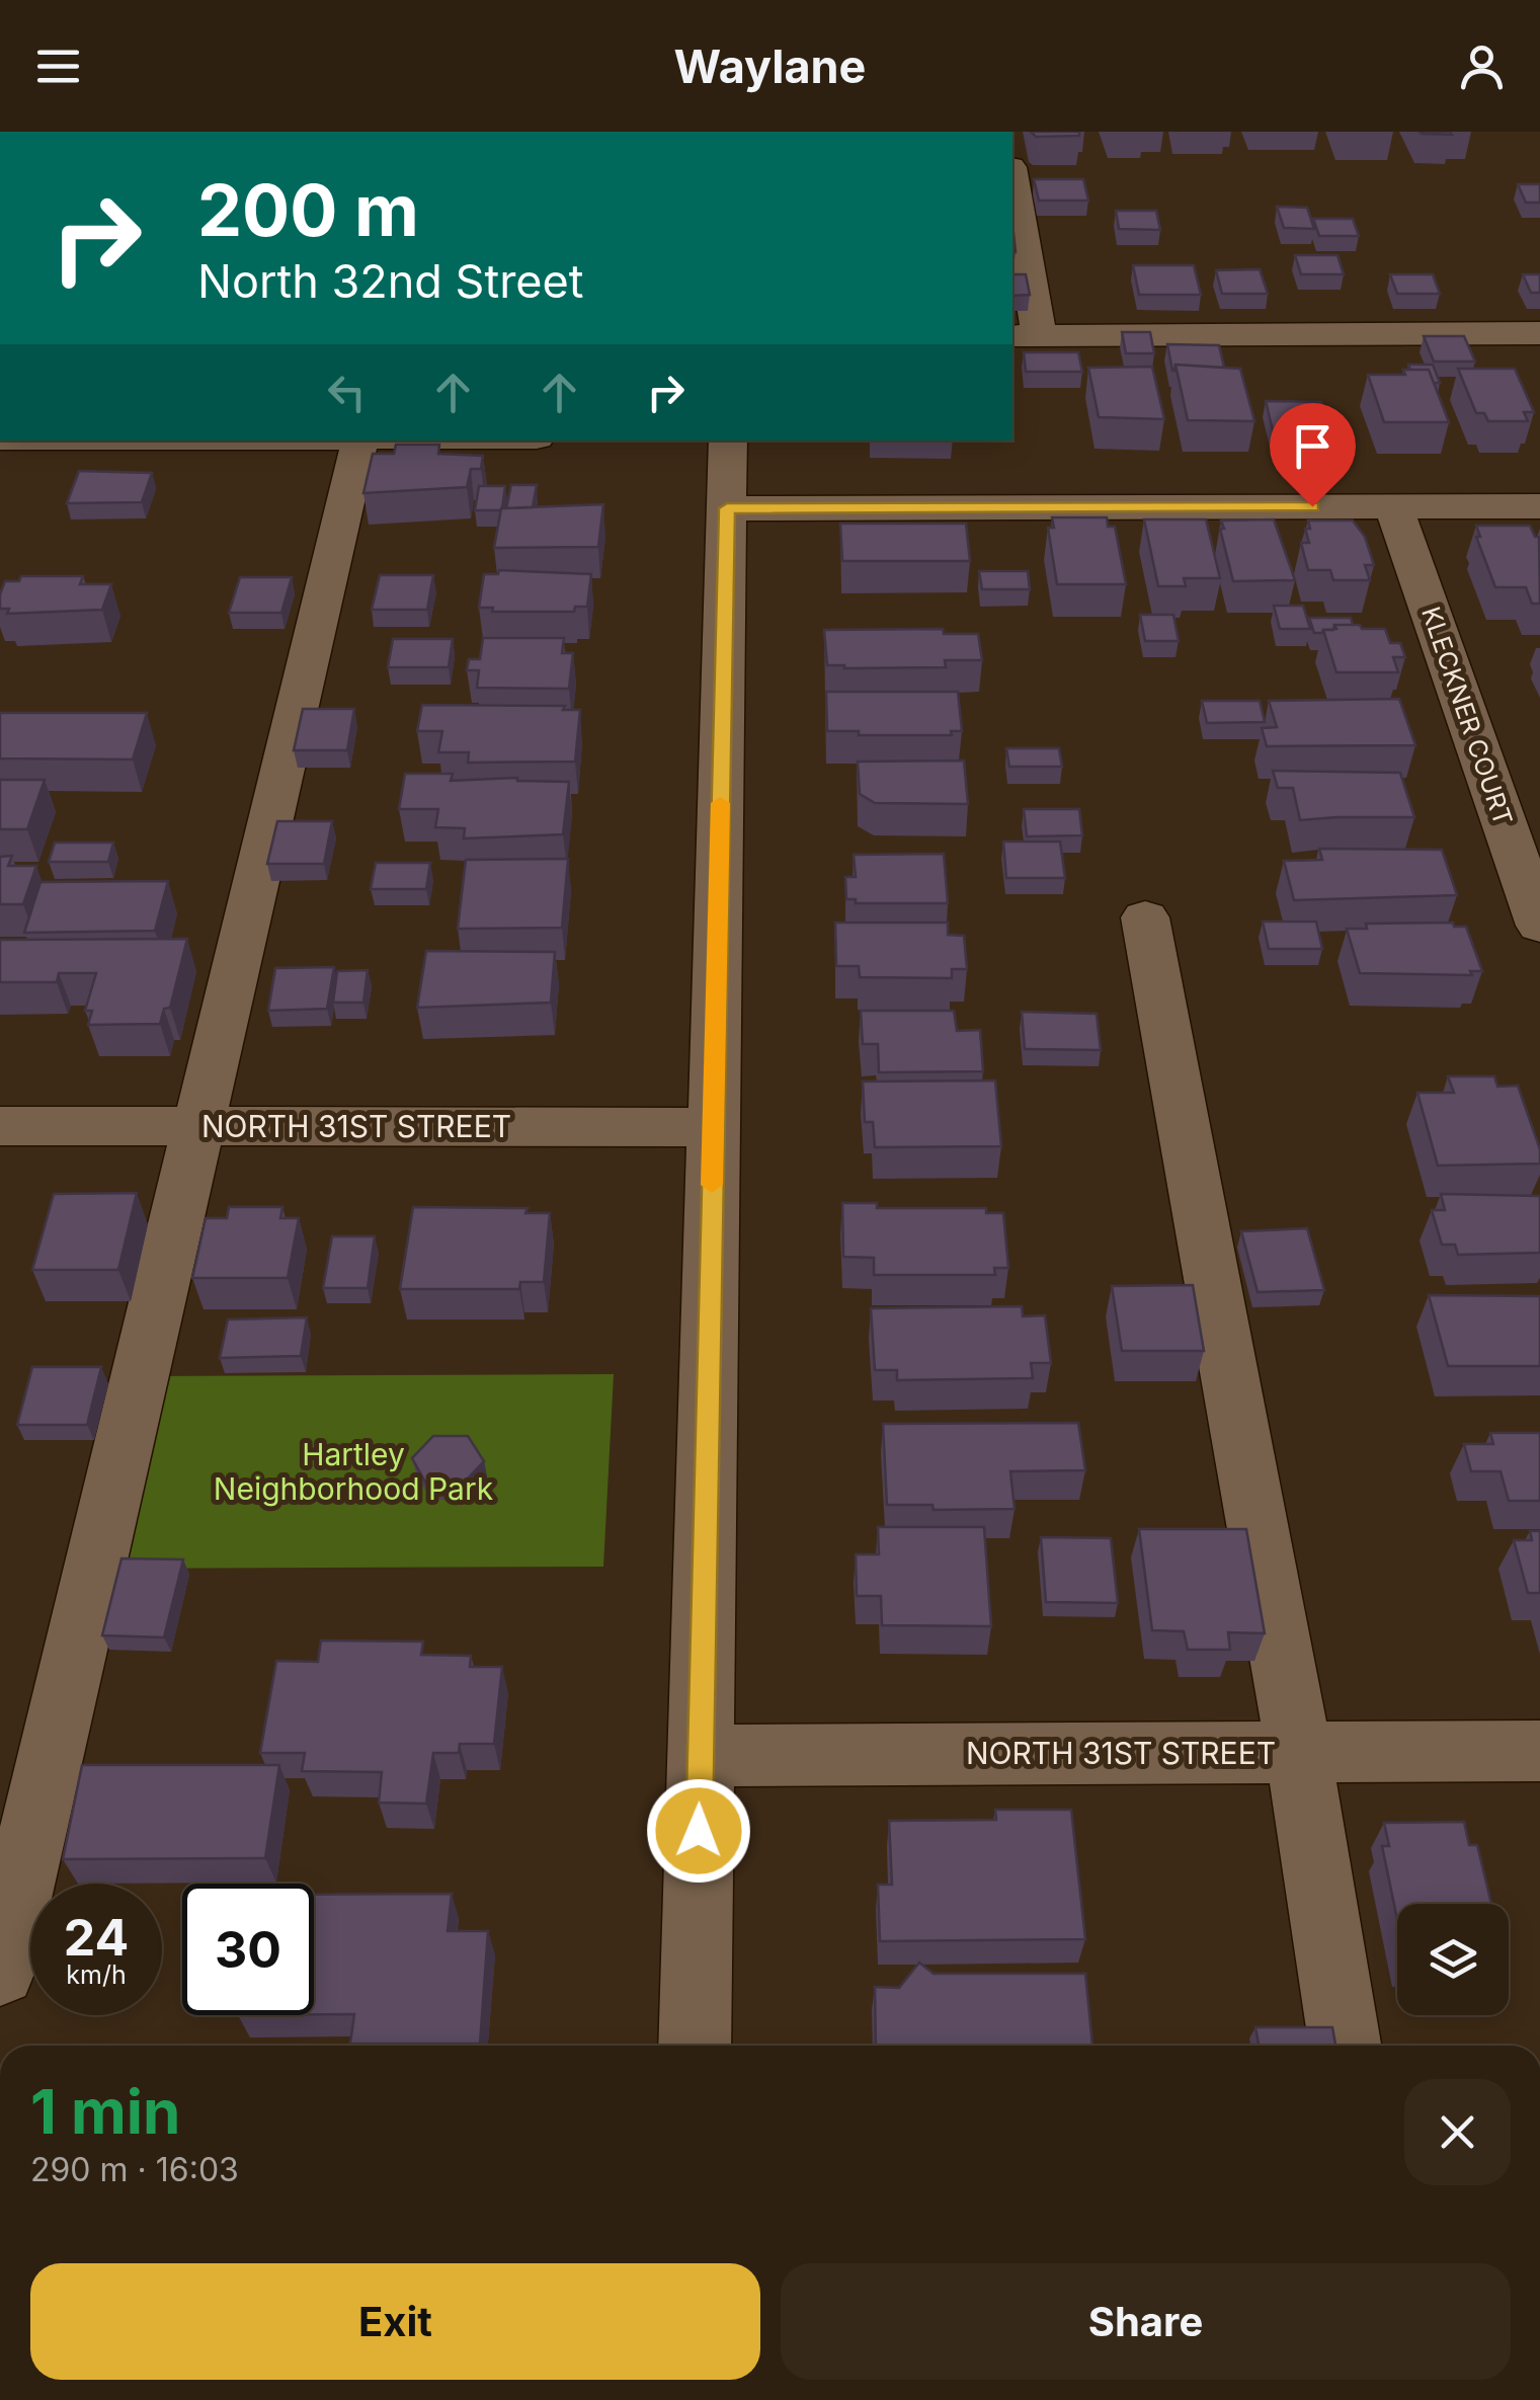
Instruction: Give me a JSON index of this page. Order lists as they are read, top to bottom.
{
  "streets": {
    "street": ["KLECKNER COURT", "NORTH 31ST STREET"]
  },
  "parks": ["Hartley Neighborhood Park"],
  "page": {
    "header": "Waylane",
    "turn": ["200 m", "North 32nd Street"],
    "speed": "24 km/h",
    "limit": "30",
    "heading": ["1 min", "290 m · 16:03"],
    "buttons": ["Exit", "Share"]
  }
}
